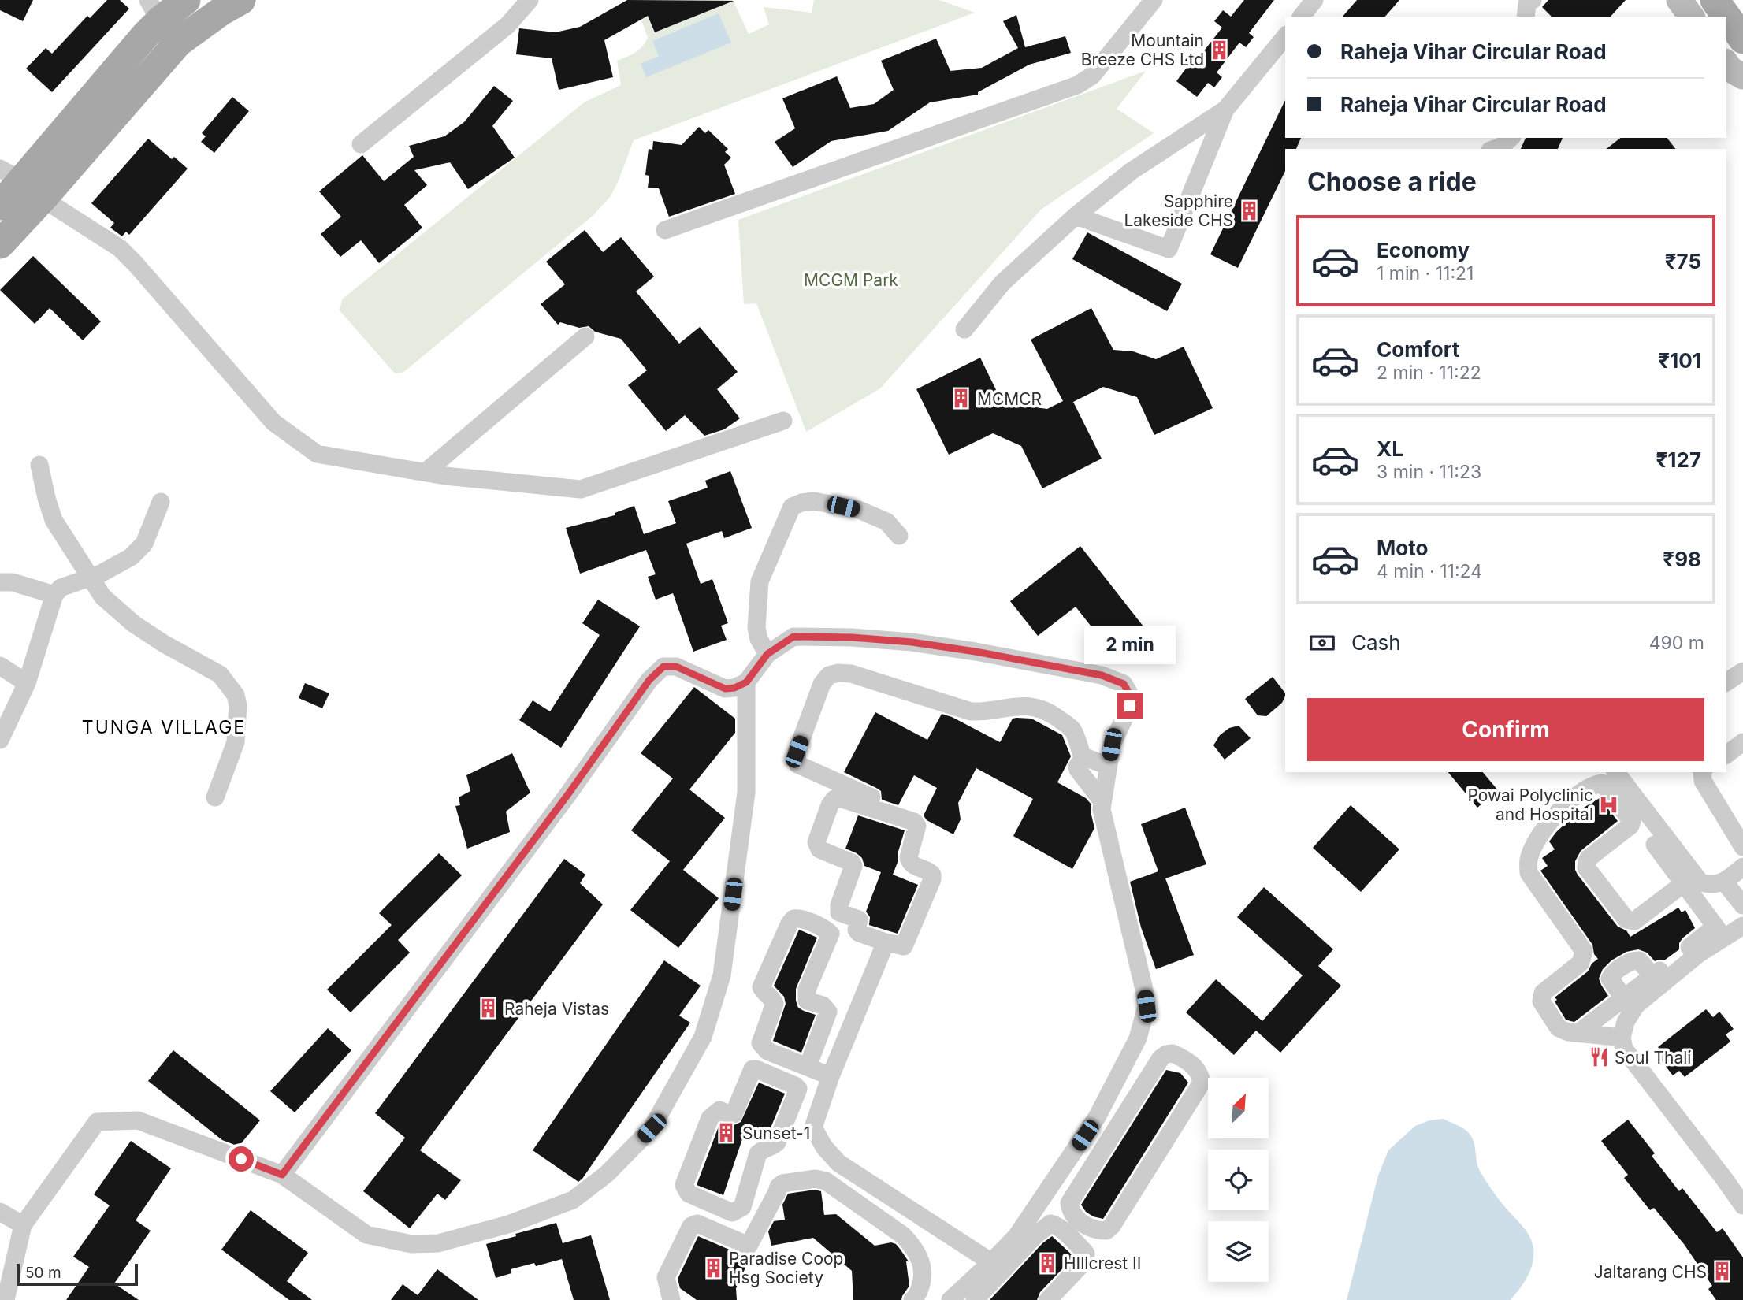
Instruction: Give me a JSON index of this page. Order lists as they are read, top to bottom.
{
  "districts": ["TUNGA VILLAGE"],
  "parks": ["MCGM Park"],
  "places": {
    "building": [
      "Mountain Breeze CHS Ltd",
      "Sapphire Lakeside CHS",
      "MCMCR",
      "Raheja Vistas",
      "Sunset-1",
      "HIllcrest II",
      "Paradise Coop Hsg Society",
      "Jaltarang CHS"
    ],
    "hospital": ["Powai Polyclinic and Hospital"],
    "restaurant": ["Soul Thali"]
  },
  "scale_bar": "50 m",
  "north": "top right",
  "page": {
    "banner": ["Raheja Vihar Circular Road", "Raheja Vihar Circular Road"],
    "heading": "Choose a ride",
    "list": [
      {
        "name": "Economy",
        "note": "1 min · 11:21",
        "value": "₹75"
      },
      {
        "name": "Comfort",
        "note": "2 min · 11:22",
        "value": "₹101"
      },
      {
        "name": "XL",
        "note": "3 min · 11:23",
        "value": "₹127"
      },
      {
        "name": "Moto",
        "note": "4 min · 11:24",
        "value": "₹98"
      }
    ],
    "pay": ["Cash", "490 m"],
    "bubble": "2 min",
    "buttons": "Confirm",
    "scale": "50 m"
  }
}
